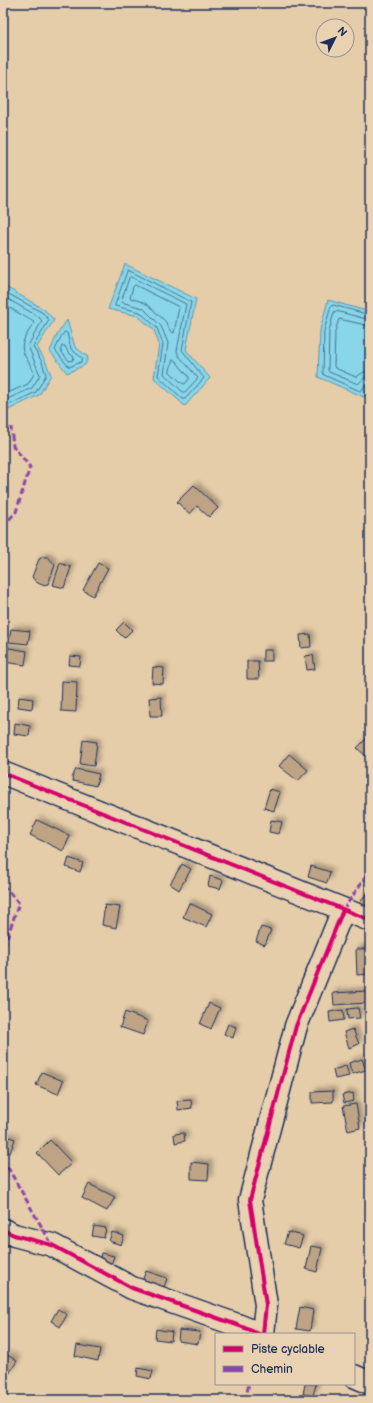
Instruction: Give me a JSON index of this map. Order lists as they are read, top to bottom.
{
  "legend": ["Piste cyclable", "Chemin"],
  "north": "top right"
}
